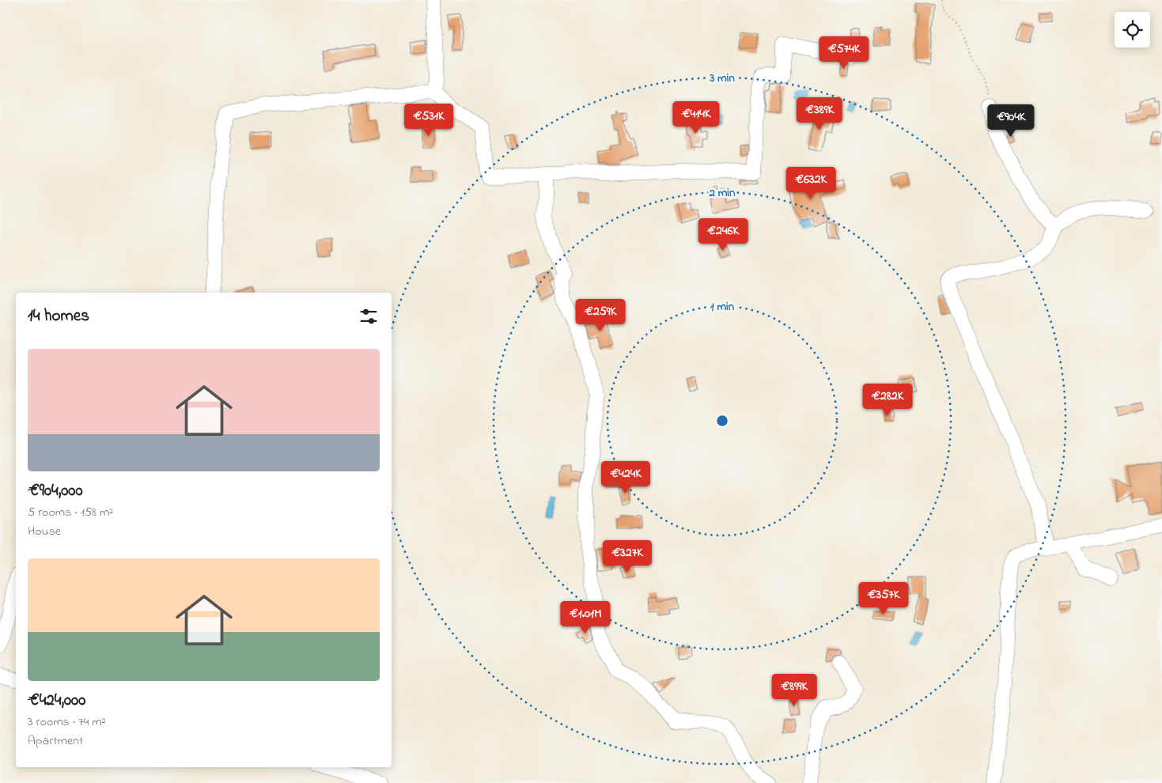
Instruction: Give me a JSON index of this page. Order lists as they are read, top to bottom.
{
  "page": {
    "price": [
      "€574K",
      "€389K",
      "€414K",
      "€531K",
      "€904K",
      "€632K",
      "€246K",
      "€259K",
      "€282K",
      "€424K",
      "€327K",
      "€357K",
      "€1.01M",
      "€899K"
    ],
    "heading": "14 homes",
    "list": [
      {
        "name": "€904,000",
        "note": "5 rooms · 158 m² · House"
      },
      {
        "name": "€424,000",
        "note": "3 rooms · 74 m² · Apartment"
      }
    ]
  },
  "rings": ["3 min", "2 min", "1 min"]
}
